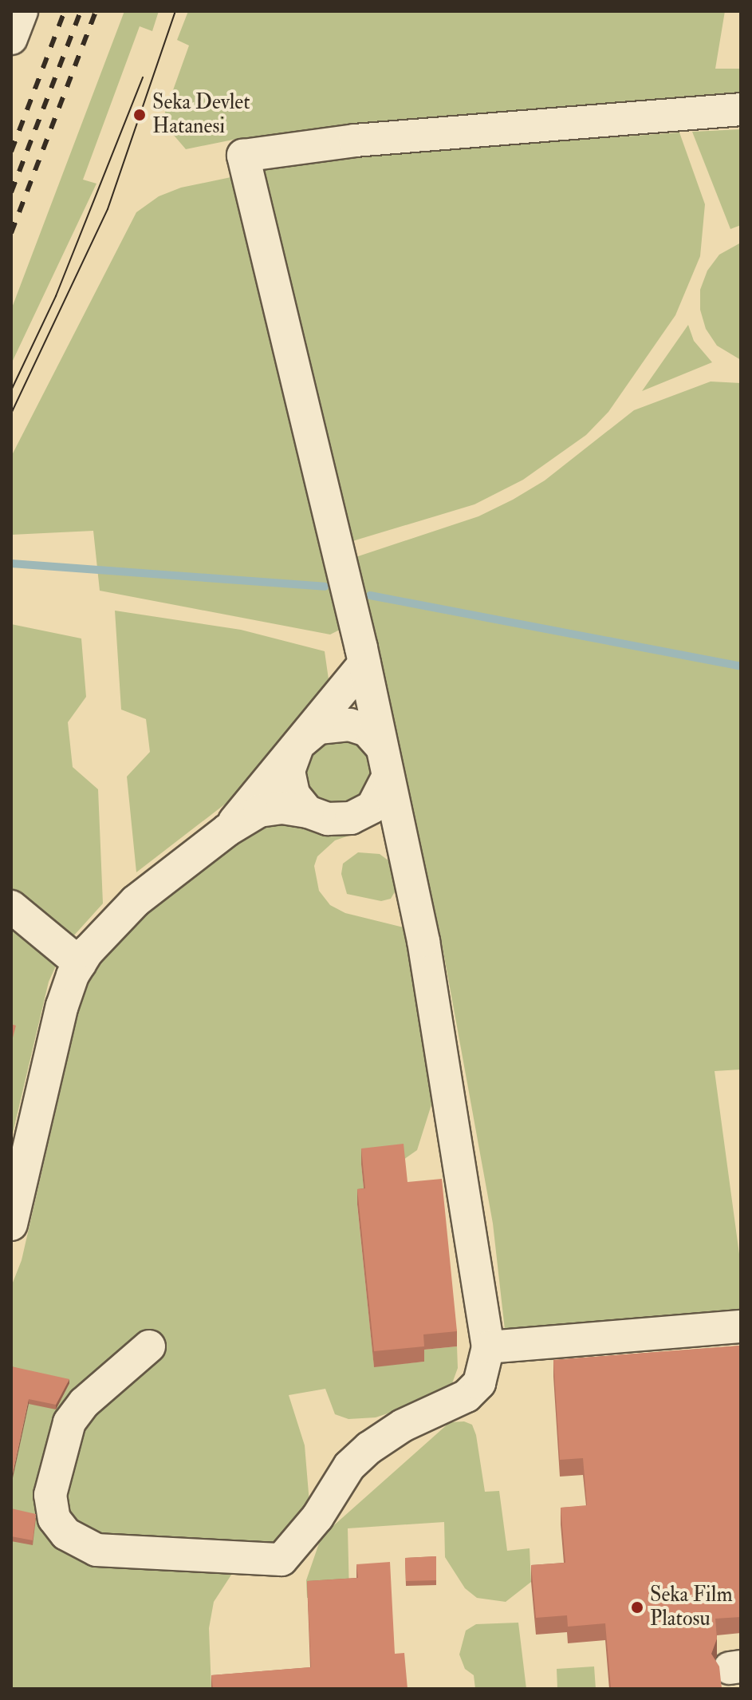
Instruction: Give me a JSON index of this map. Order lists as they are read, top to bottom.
{
  "places": ["Seka Devlet Hatanesi", "Seka Film Platosu"]
}
